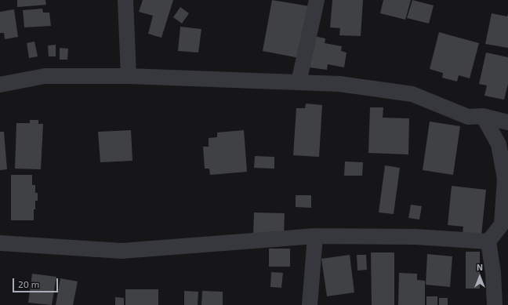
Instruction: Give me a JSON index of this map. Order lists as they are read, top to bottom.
{
  "scale_bar": "20 m",
  "north": "top"
}
